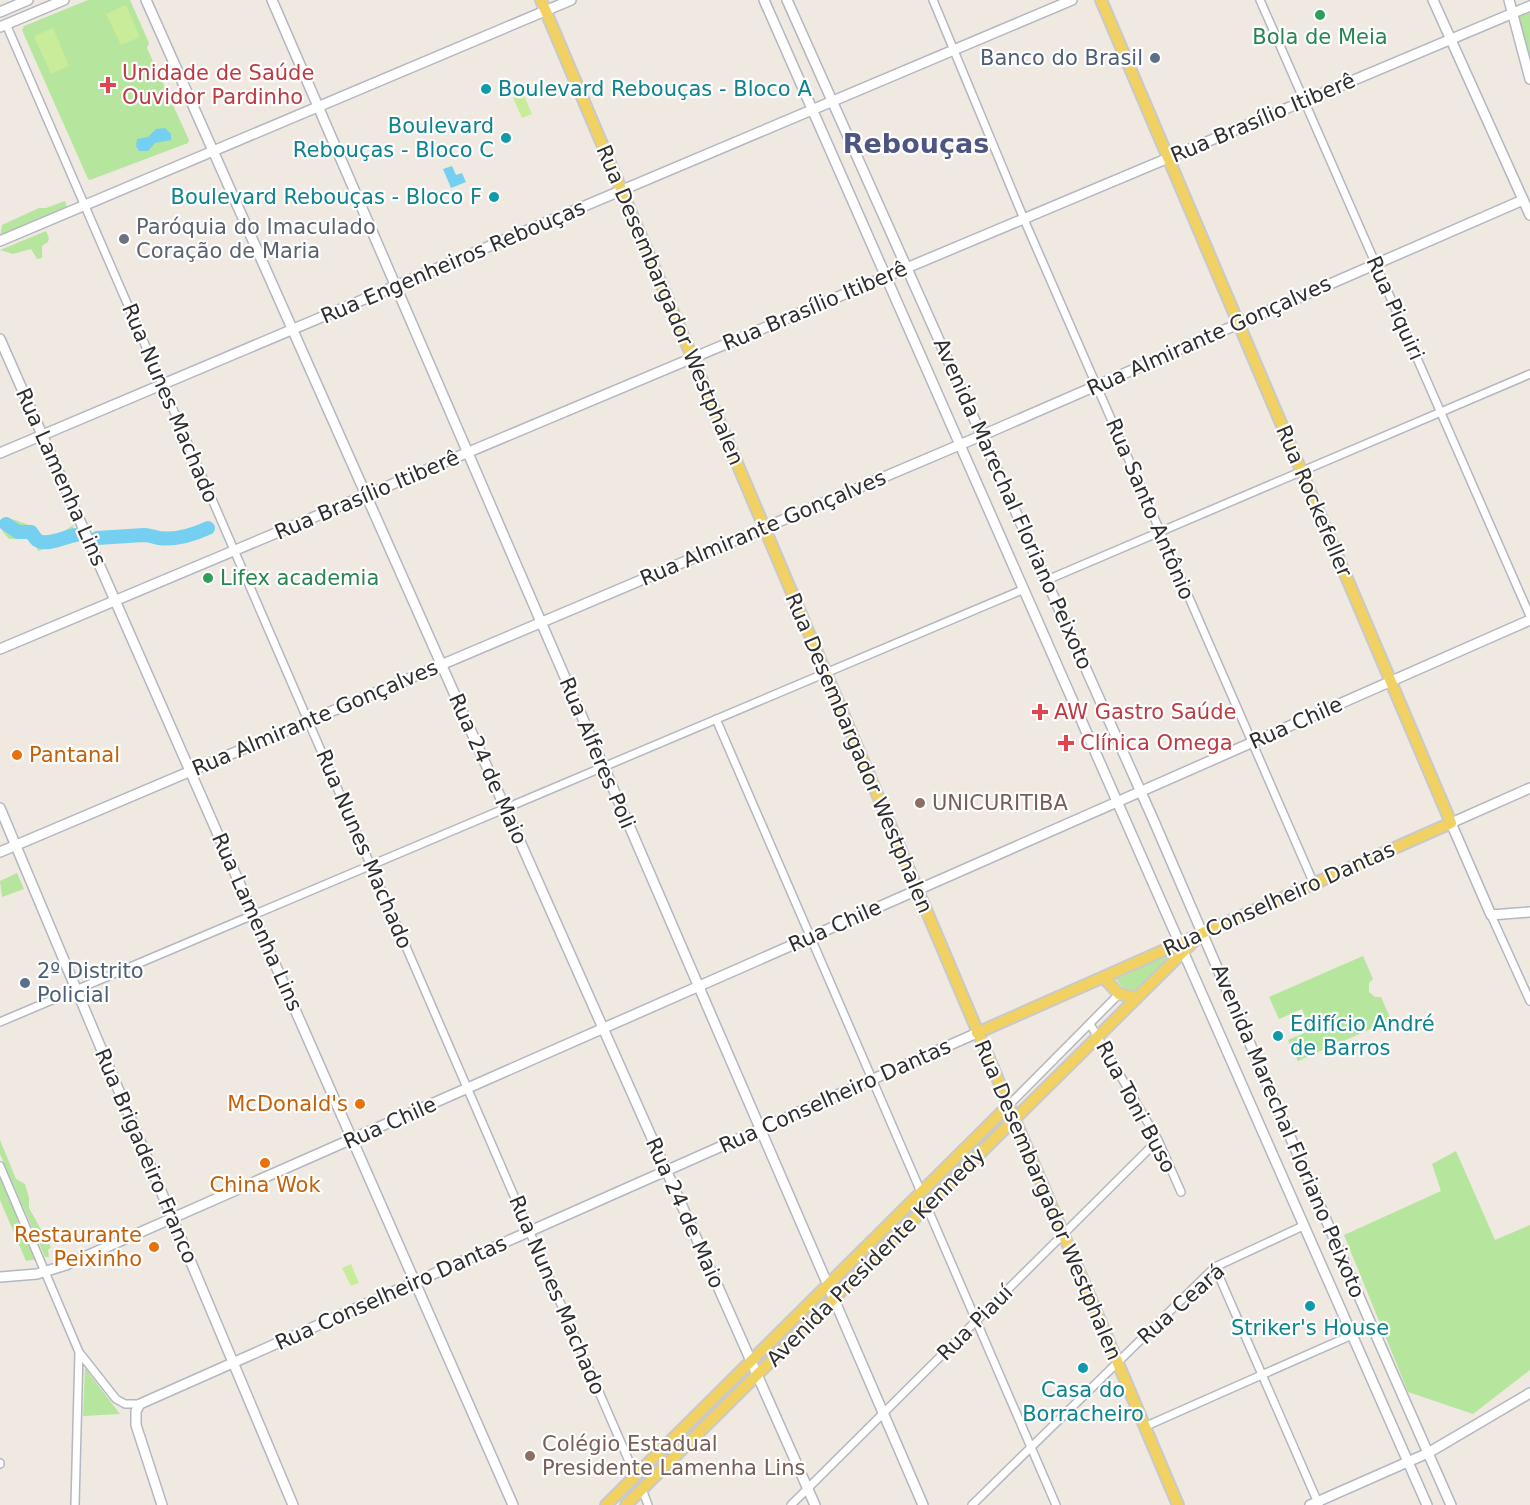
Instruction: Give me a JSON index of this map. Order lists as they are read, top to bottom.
{
  "streets": {
    "main road": [
      "Rua Brasílio Itiberê",
      "Rua Engenheiros Rebouças",
      "Rua Desembargador Westphalen",
      "Rua Almirante Gonçalves",
      "Rua Lamenha Lins",
      "Rua Rockefeller",
      "Avenida Marechal Floriano Peixoto",
      "Rua Chile",
      "Rua Alferes Poli",
      "Rua 24 de Maio",
      "Rua Conselheiro Dantas",
      "Rua Brigadeiro Franco",
      "Avenida Presidente Kennedy"
    ],
    "street": [
      "Rua Piquiri",
      "Rua Nunes Machado",
      "Rua Santo Antônio",
      "Rua Toni Buso",
      "Rua Ceará",
      "Rua Piauí"
    ]
  },
  "crossings": [
    ["Rua Brasílio Itiberê", "Rua Desembargador Westphalen"],
    ["Rua Brasílio Itiberê", "Rua Piquiri"],
    ["Rua Brasílio Itiberê", "Rua Nunes Machado"],
    ["Rua Brasílio Itiberê", "Rua Lamenha Lins"],
    ["Rua Brasílio Itiberê", "Rua Rockefeller"],
    ["Rua Brasílio Itiberê", "Avenida Marechal Floriano Peixoto"],
    ["Rua Brasílio Itiberê", "Rua Santo Antônio"],
    ["Rua Brasílio Itiberê", "Rua Alferes Poli"],
    ["Rua Brasílio Itiberê", "Rua 24 de Maio"],
    ["Rua Engenheiros Rebouças", "Rua Desembargador Westphalen"],
    ["Rua Engenheiros Rebouças", "Rua Nunes Machado"],
    ["Rua Engenheiros Rebouças", "Rua Lamenha Lins"],
    ["Rua Engenheiros Rebouças", "Avenida Marechal Floriano Peixoto"],
    ["Rua Engenheiros Rebouças", "Rua Santo Antônio"],
    ["Rua Engenheiros Rebouças", "Rua Alferes Poli"],
    ["Rua Engenheiros Rebouças", "Rua 24 de Maio"],
    ["Rua Desembargador Westphalen", "Rua Almirante Gonçalves"],
    ["Rua Desembargador Westphalen", "Rua Chile"],
    ["Rua Desembargador Westphalen", "Rua Conselheiro Dantas"],
    ["Rua Desembargador Westphalen", "Avenida Presidente Kennedy"],
    ["Rua Desembargador Westphalen", "Rua Ceará"],
    ["Rua Desembargador Westphalen", "Rua Piauí"],
    ["Rua Piquiri", "Rua Almirante Gonçalves"],
    ["Rua Piquiri", "Rua Chile"],
    ["Rua Almirante Gonçalves", "Rua Nunes Machado"],
    ["Rua Almirante Gonçalves", "Rua Lamenha Lins"],
    ["Rua Almirante Gonçalves", "Rua Rockefeller"],
    ["Rua Almirante Gonçalves", "Avenida Marechal Floriano Peixoto"],
    ["Rua Almirante Gonçalves", "Rua Santo Antônio"],
    ["Rua Almirante Gonçalves", "Rua Alferes Poli"],
    ["Rua Almirante Gonçalves", "Rua 24 de Maio"],
    ["Rua Almirante Gonçalves", "Rua Brigadeiro Franco"],
    ["Rua Nunes Machado", "Rua Chile"],
    ["Rua Nunes Machado", "Rua Conselheiro Dantas"],
    ["Rua Nunes Machado", "Avenida Presidente Kennedy"],
    ["Rua Lamenha Lins", "Rua Chile"],
    ["Rua Lamenha Lins", "Rua Conselheiro Dantas"],
    ["Rua Rockefeller", "Rua Chile"],
    ["Rua Rockefeller", "Rua Conselheiro Dantas"],
    ["Avenida Marechal Floriano Peixoto", "Rua Chile"],
    ["Avenida Marechal Floriano Peixoto", "Rua Conselheiro Dantas"],
    ["Avenida Marechal Floriano Peixoto", "Avenida Presidente Kennedy"],
    ["Avenida Marechal Floriano Peixoto", "Rua Ceará"],
    ["Rua Santo Antônio", "Rua Chile"],
    ["Rua Santo Antônio", "Rua Conselheiro Dantas"],
    ["Rua Chile", "Rua Alferes Poli"],
    ["Rua Chile", "Rua 24 de Maio"],
    ["Rua Chile", "Rua Brigadeiro Franco"],
    ["Rua Alferes Poli", "Rua Conselheiro Dantas"],
    ["Rua Alferes Poli", "Avenida Presidente Kennedy"],
    ["Rua Alferes Poli", "Rua Piauí"],
    ["Rua 24 de Maio", "Rua Conselheiro Dantas"],
    ["Rua 24 de Maio", "Avenida Presidente Kennedy"],
    ["Rua 24 de Maio", "Rua Piauí"],
    ["Rua Conselheiro Dantas", "Rua Brigadeiro Franco"],
    ["Rua Conselheiro Dantas", "Avenida Presidente Kennedy"],
    ["Rua Toni Buso", "Avenida Presidente Kennedy"],
    ["Rua Toni Buso", "Rua Piauí"]
  ],
  "districts": ["Rebouças"],
  "places": {
    "other": [
      "Bola de Meia",
      "Banco do Brasil",
      "Boulevard Rebouças - Bloco A",
      "Boulevard Rebouças - Bloco C",
      "Boulevard Rebouças - Bloco F",
      "Paróquia do Imaculado Coração de Maria",
      "Lifex academia",
      "Pantanal",
      "UNICURITIBA",
      "2º Distrito Policial",
      "Edifício André de Barros",
      "McDonald's",
      "China Wok",
      "Restaurante Peixinho",
      "Striker's House",
      "Casa do Borracheiro",
      "Colégio Estadual Presidente Lamenha Lins"
    ],
    "health": ["Unidade de Saúde Ouvidor Pardinho", "AW Gastro Saúde", "Clínica Omega"]
  }
}
